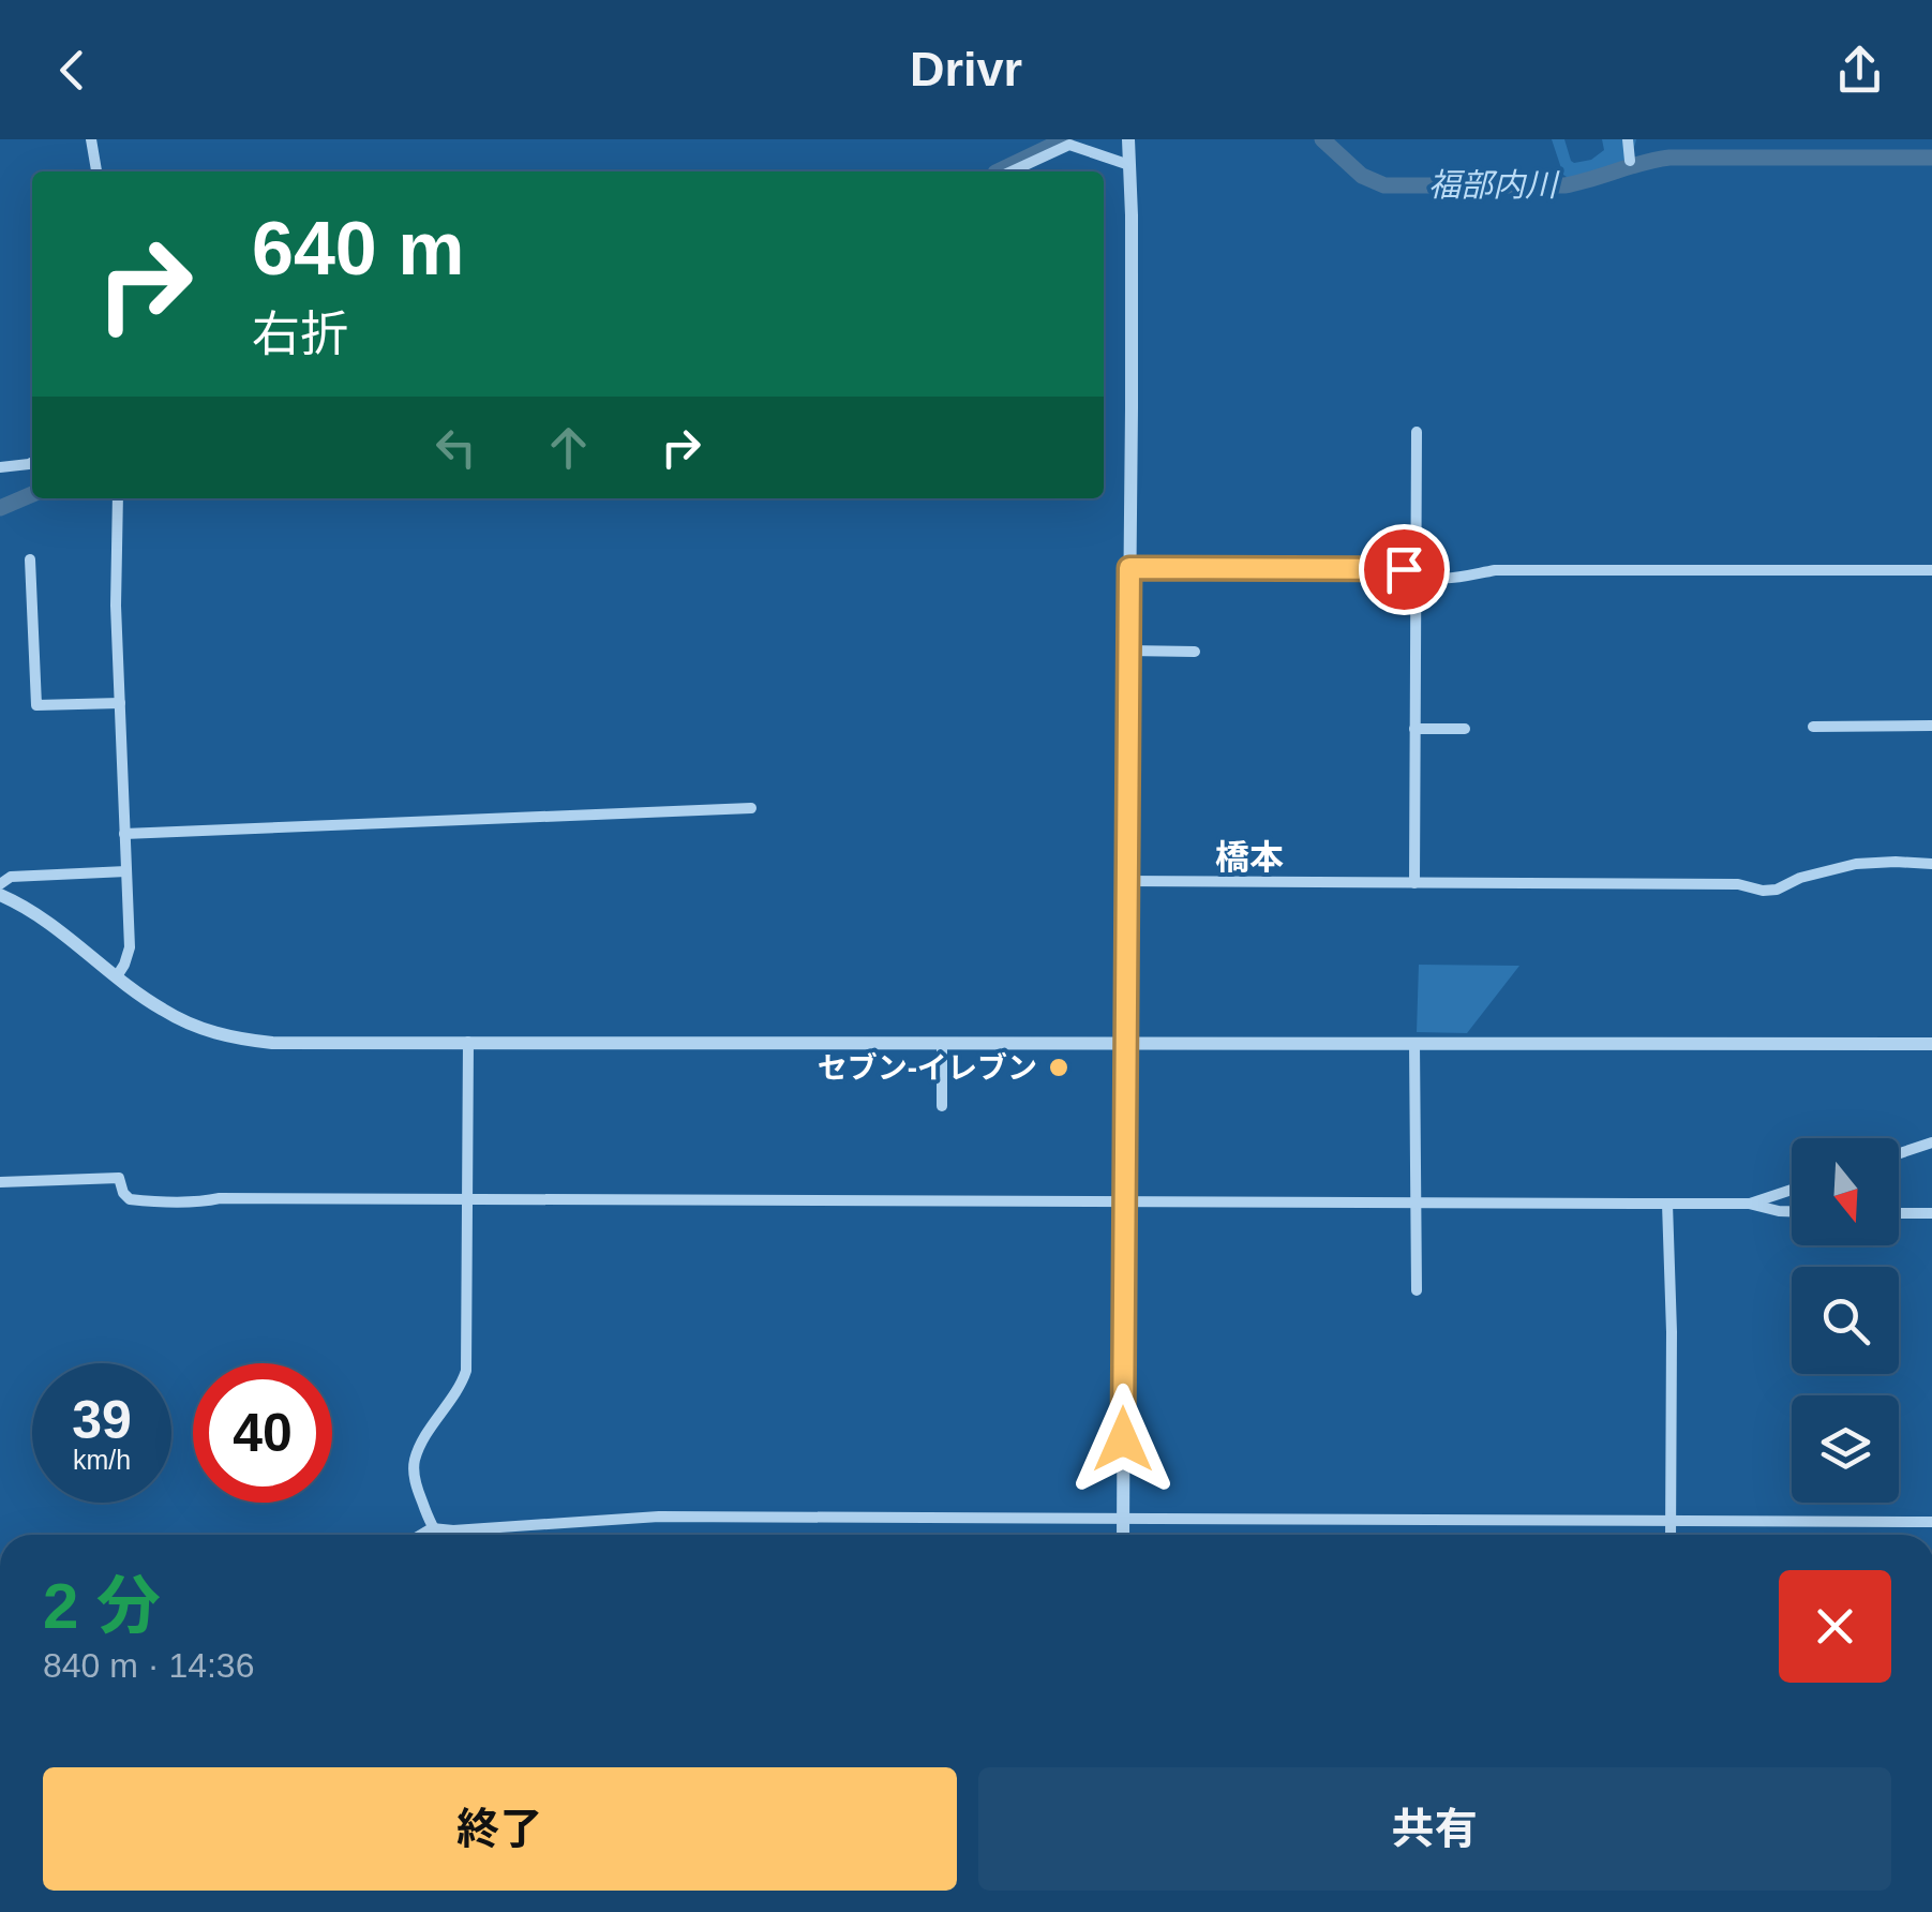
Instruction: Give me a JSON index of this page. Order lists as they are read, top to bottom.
{
  "districts": ["橋本"],
  "water": ["福部内川"],
  "places": ["セブン-イレブン"],
  "north": "bottom",
  "page": {
    "header": "Drivr",
    "turn": ["640 m", "右折"],
    "speed": "39 km/h",
    "limit": "40",
    "heading": ["2 分", "840 m · 14:36"],
    "buttons": ["終了", "共有"]
  }
}
